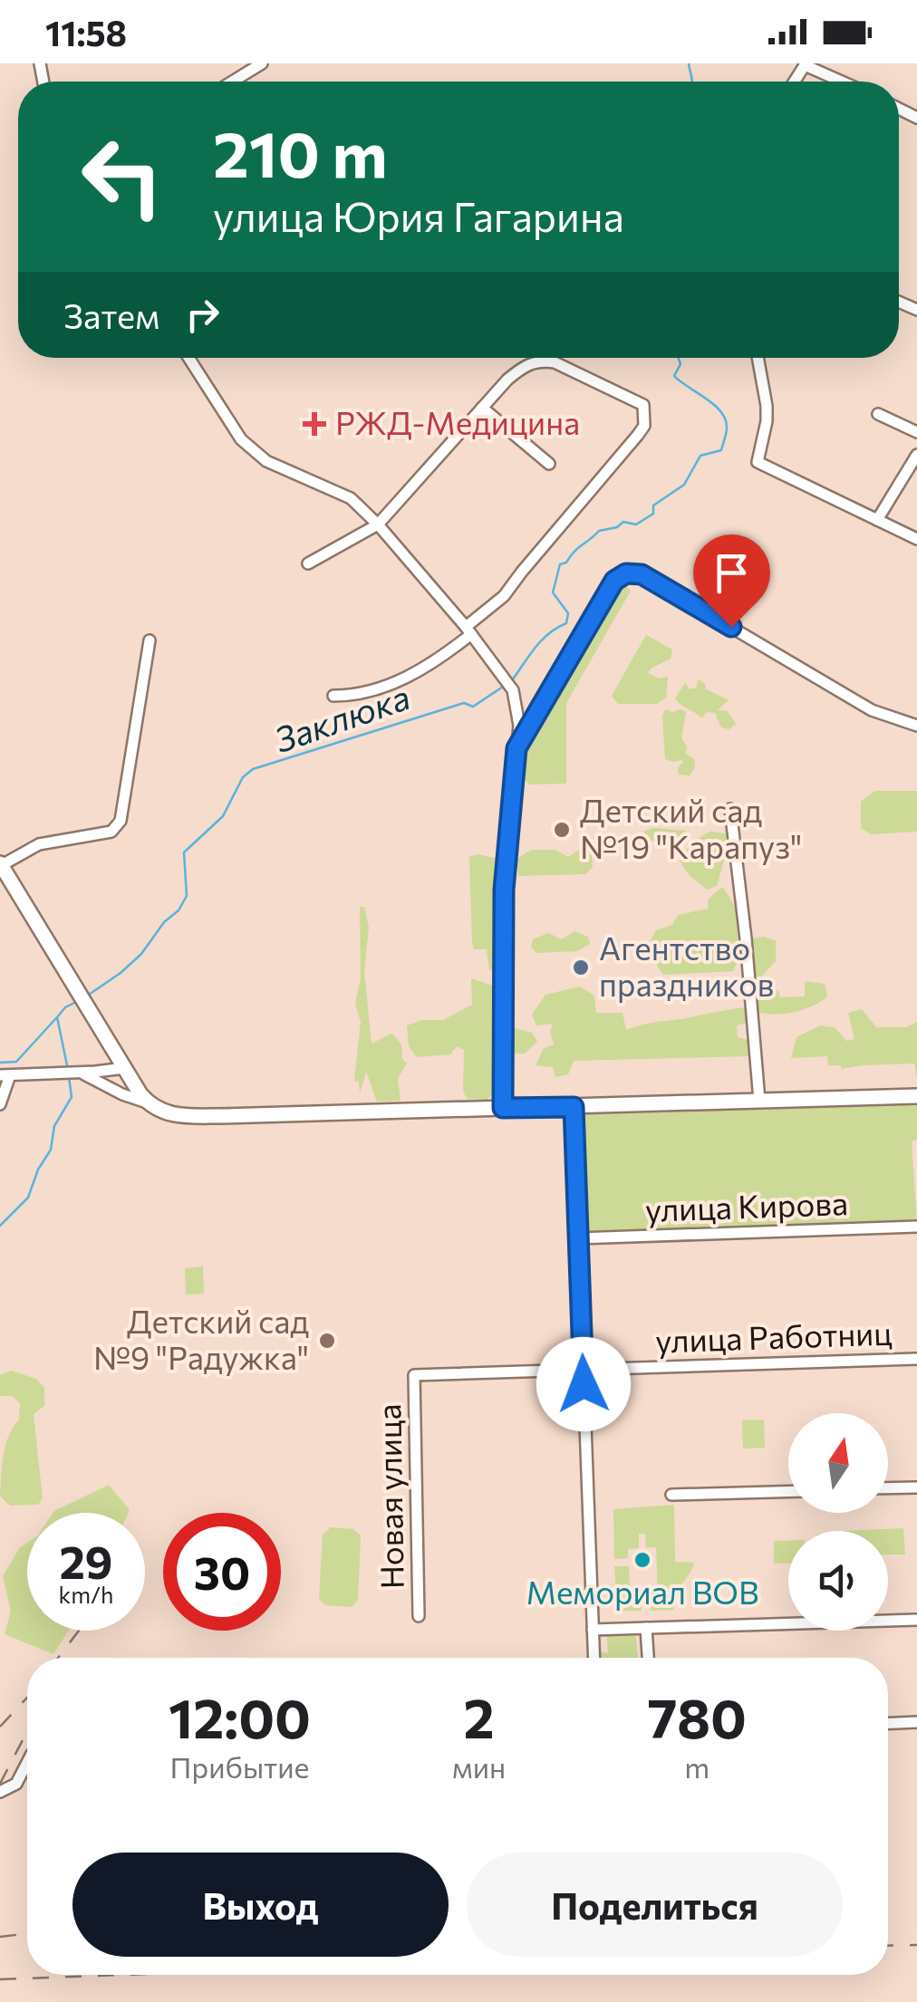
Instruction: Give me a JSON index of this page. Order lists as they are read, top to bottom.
{
  "streets": {
    "street": ["улица Кирова", "улица Работниц", "Новая улица"]
  },
  "crossings": [
    ["улица Работниц", "Новая улица"]
  ],
  "water": ["Заклюка"],
  "places": {
    "health": ["РЖД-Медицина"],
    "other": [
      "Детский сад №19 \"Карапуз\"",
      "Агентство праздников",
      "Детский cад №9 \"Радужка\"",
      "Мемориал ВОВ"
    ]
  },
  "north": "top",
  "page": {
    "status": "11:58",
    "turn": ["210 m", "улица Юрия Гагарина"],
    "then": "Затем",
    "speed": "29 km/h",
    "limit": "30",
    "eta": [
      "12:00",
      "Прибытие",
      "2",
      "мин",
      "780",
      "m"
    ],
    "buttons": ["Выход", "Поделиться"]
  }
}
